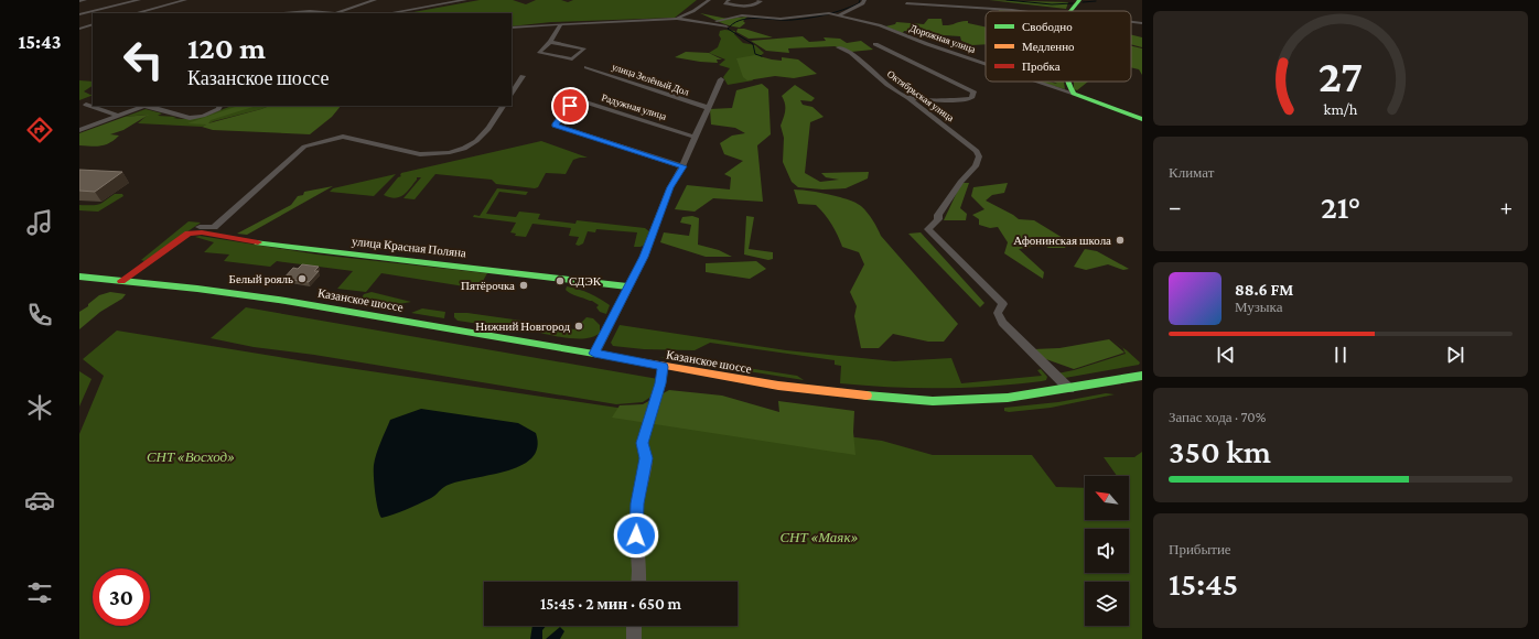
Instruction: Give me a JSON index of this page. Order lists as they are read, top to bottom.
{
  "streets": {
    "street": [
      "Дорожная улица",
      "улица Зелёный Дол",
      "Октябрьская улица",
      "Радужная улица",
      "улица Красная Поляна",
      "Казанское шоссе"
    ]
  },
  "crossings": [
    ["Октябрьская улица", "Казанское шоссе"],
    ["улица Красная Поляна", "Казанское шоссе"]
  ],
  "parks": ["СНТ «Восход»", "СНТ «Маяк»"],
  "places": [
    "Афонинская школа",
    "Белый рояль",
    "СДЭК",
    "Пятёрочка",
    "Нижний Новгород"
  ],
  "legend": ["Свободно", "Медленно", "Пробка"],
  "north": "top left",
  "page": {
    "tabs": "15:43",
    "turn": ["120 m", "Казанское шоссе"],
    "tile": [
      "Климат",
      ["Запас хода · 70%", "350 km"],
      ["Прибытие", "15:45"]
    ],
    "heat": ["−", "21°", "+"],
    "song": ["88.6 FM", "Музыка"],
    "limit": "30",
    "trip": "15:45 · 2 мин · 650 m",
    "gauge": ["27", "km/h"]
  }
}
